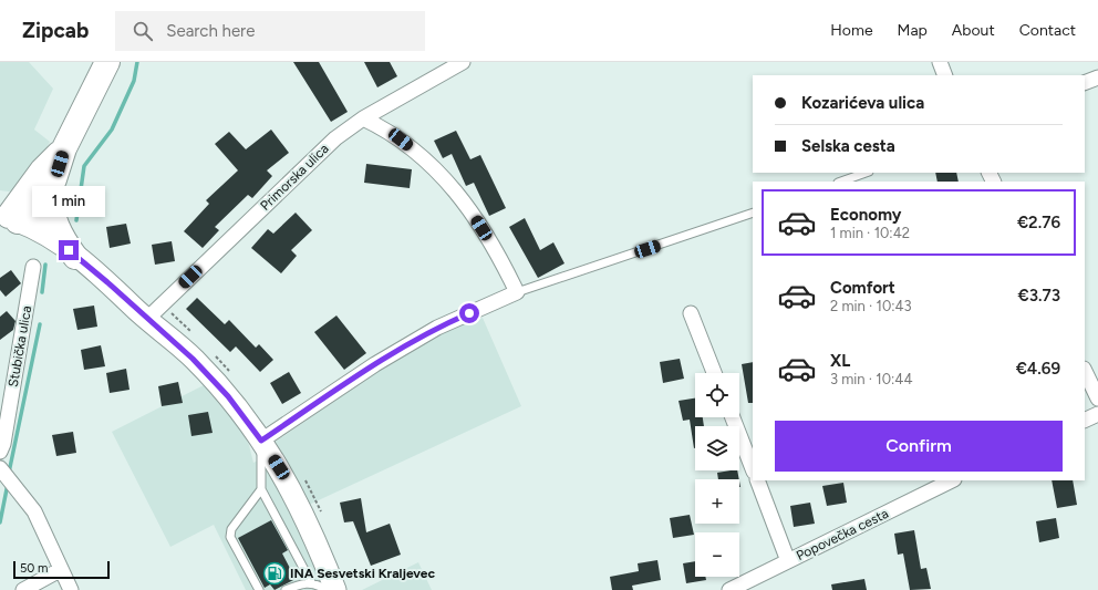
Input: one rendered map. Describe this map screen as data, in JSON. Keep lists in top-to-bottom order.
{
  "streets": {
    "street": ["Primorska ulica", "Stubička ulica", "Popovečka cesta"]
  },
  "places": {
    "fuel station": ["INA Sesvetski Kraljevec"]
  },
  "scale_bar": "50 m",
  "page": {
    "header": "Zipcab",
    "search": "Search here",
    "nav": [
      "Home",
      "Map",
      "About",
      "Contact"
    ],
    "banner": ["Kozarićeva ulica", "Selska cesta"],
    "bubble": "1 min",
    "list": [
      {
        "name": "Economy",
        "note": "1 min · 10:42",
        "value": "€2.76"
      },
      {
        "name": "Comfort",
        "note": "2 min · 10:43",
        "value": "€3.73"
      },
      {
        "name": "XL",
        "note": "3 min · 10:44",
        "value": "€4.69"
      }
    ],
    "map_buttons": ["+", "−"],
    "buttons": "Confirm",
    "scale": "50 m"
  }
}
